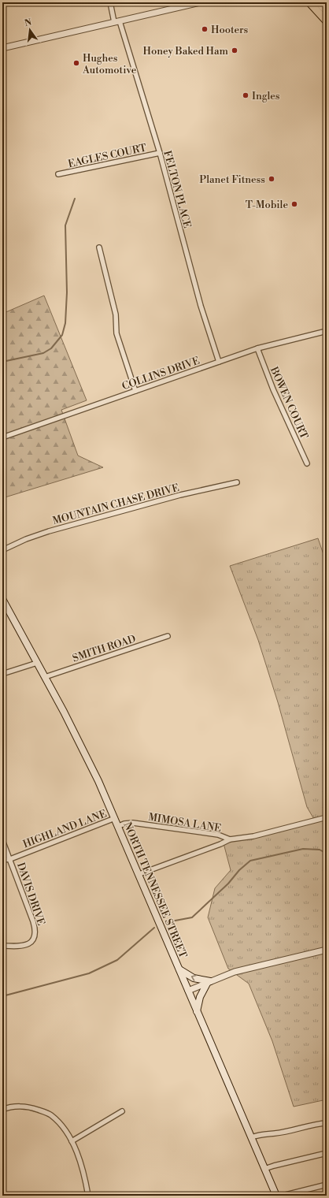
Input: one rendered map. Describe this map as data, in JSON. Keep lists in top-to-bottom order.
{
  "streets": {
    "main road": ["NORTH TENNESSEE STREET"],
    "street": [
      "EAGLES COURT",
      "FELTON PLACE",
      "COLLINS DRIVE",
      "BOWEN COURT",
      "MOUNTAIN CHASE DRIVE",
      "SMITH ROAD",
      "MIMOSA LANE",
      "HIGHLAND LANE",
      "DAVIS DRIVE"
    ]
  },
  "crossings": [
    ["EAGLES COURT", "FELTON PLACE"],
    ["FELTON PLACE", "COLLINS DRIVE"],
    ["COLLINS DRIVE", "BOWEN COURT"],
    ["SMITH ROAD", "NORTH TENNESSEE STREET"],
    ["MIMOSA LANE", "NORTH TENNESSEE STREET"],
    ["HIGHLAND LANE", "NORTH TENNESSEE STREET"],
    ["HIGHLAND LANE", "DAVIS DRIVE"]
  ],
  "places": [
    "Hooters",
    "Honey Baked Ham",
    "Hughes Automotive",
    "Ingles",
    "Planet Fitness",
    "T-Mobile"
  ],
  "north": "top"
}
